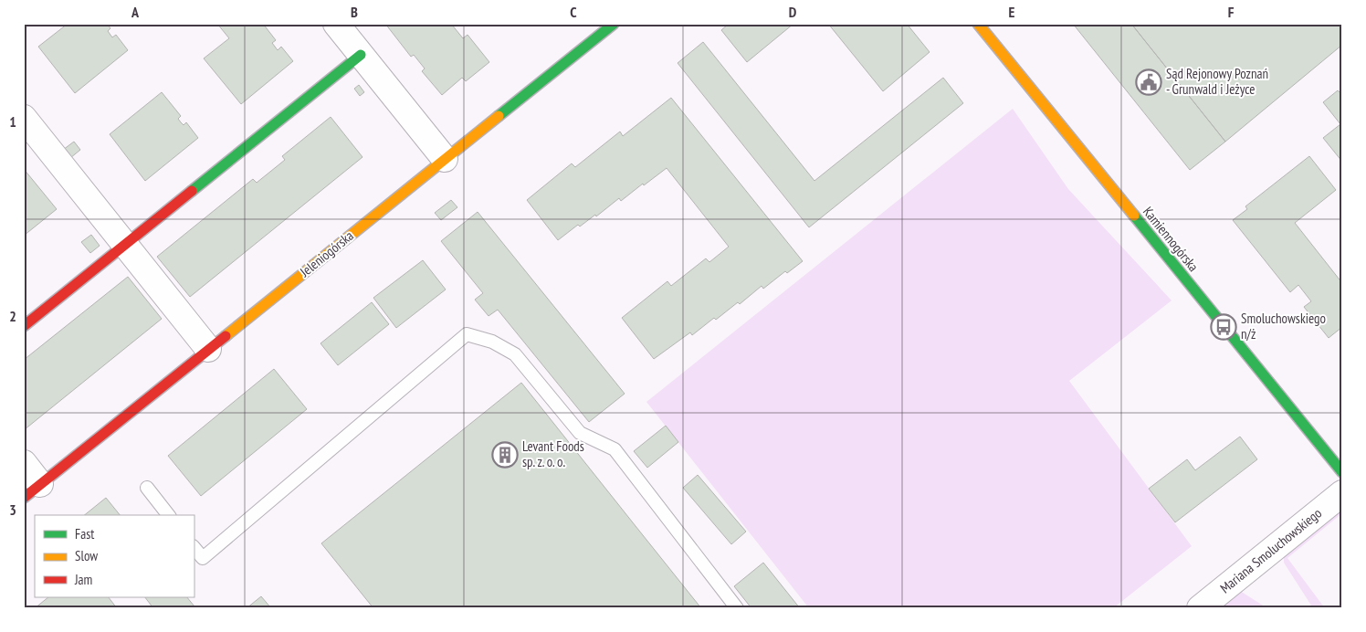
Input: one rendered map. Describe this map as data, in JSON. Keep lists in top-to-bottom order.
{
  "streets": {
    "street": ["Kamiennogórska", "Jeleniogórska", "Mariana Smoluchowskiego"]
  },
  "places": {
    "public building": ["Sąd Rejonowy Poznań - Grunwald i Jeżyce"],
    "bus stop": ["Smoluchowskiego n/ż"],
    "building": ["Levant Foods sp. z. o. o."]
  },
  "legend": ["Fast", "Slow", "Jam"],
  "grid": {
    "columns": [
      "A",
      "B",
      "C",
      "D",
      "E",
      "F"
    ],
    "rows": ["1", "2", "3"]
  }
}
